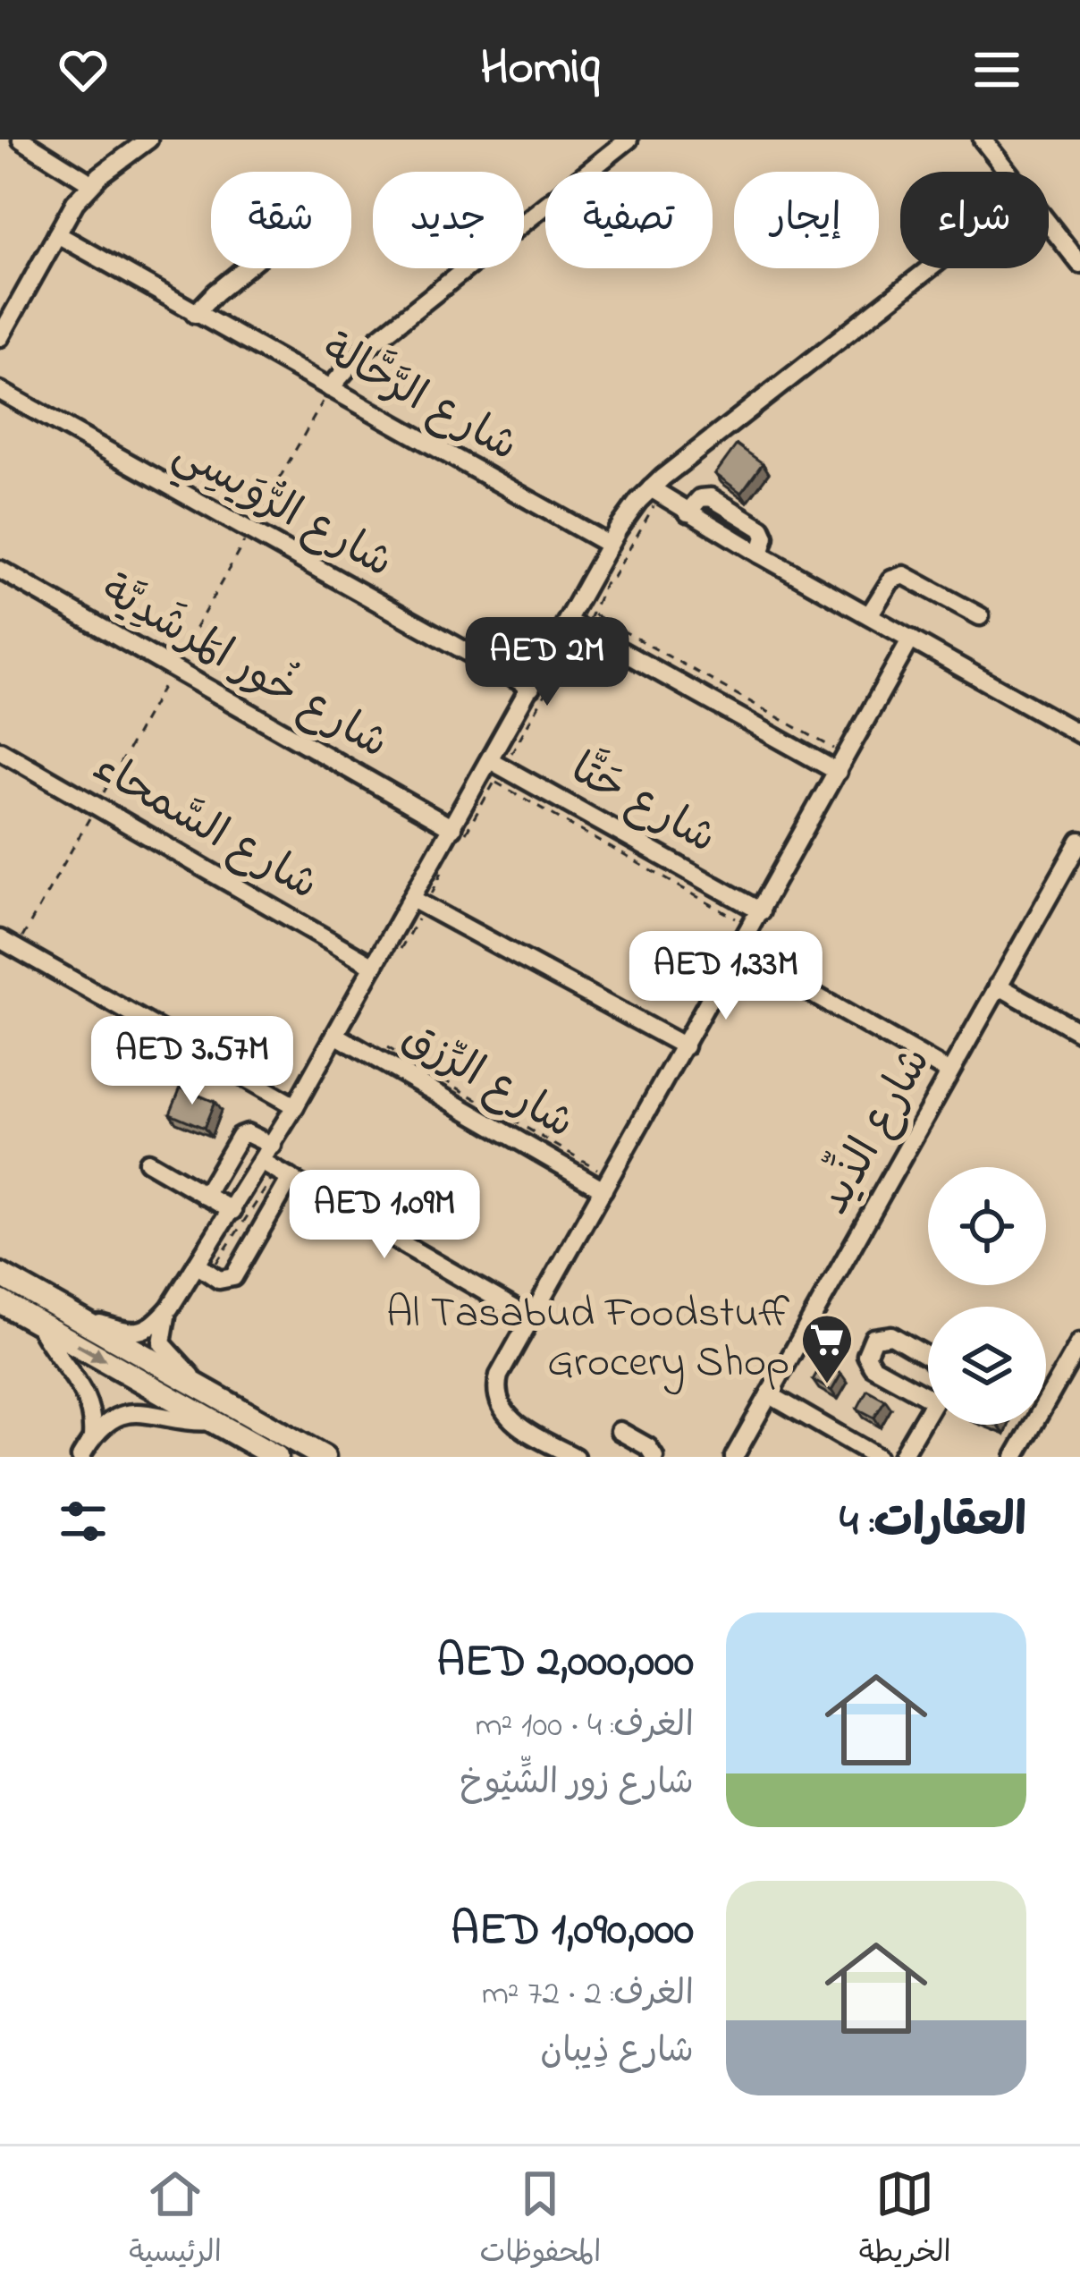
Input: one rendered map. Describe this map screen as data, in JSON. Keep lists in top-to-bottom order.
{
  "streets": {
    "street": [
      "شارع الرَّحَّالة",
      "شارع الرُّوَيسِي",
      "شارع خُور المَرشَدِيَّة",
      "شارع حَتَّا",
      "شارع السَّمحاء",
      "شارع الرِّزق",
      "شارع الذِّيد"
    ]
  },
  "places": {
    "supermarket": ["Al Tasabud Foodstuff Grocery Shop"]
  },
  "page": {
    "header": "Homiq",
    "chip": [
      "شراء",
      "إيجار",
      "تصفية",
      "جديد",
      "شقة"
    ],
    "price": [
      "AED 2M",
      "AED 1.33M",
      "AED 3.57M",
      "AED 1.09M"
    ],
    "heading": "العقارات: 4",
    "list": [
      {
        "name": "AED 2,000,000",
        "note": "الغرف: 4 · 100 m² · شارع زور الشِّيُوخ"
      },
      {
        "name": "AED 1,090,000",
        "note": "الغرف: 2 · 72 m² · شارع ذِيبان"
      }
    ],
    "tabs": ["الخريطة", "المحفوظات", "الرئيسية"]
  }
}
